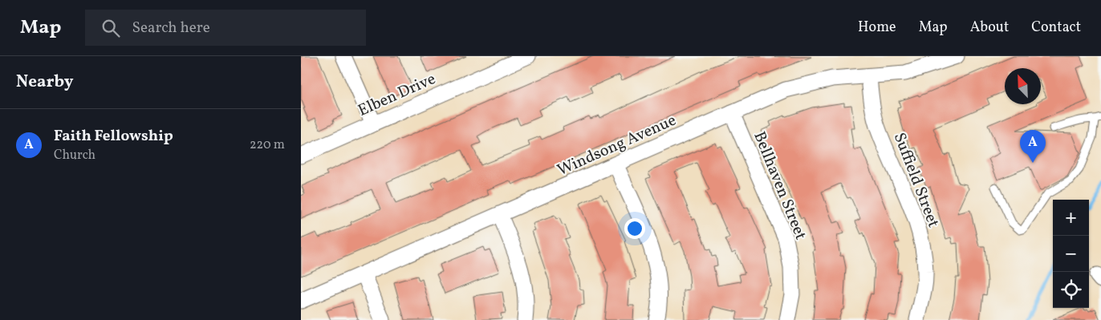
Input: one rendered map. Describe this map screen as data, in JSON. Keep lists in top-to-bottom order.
{
  "streets": {
    "street": [
      "Elben Drive",
      "Windsong Avenue",
      "Suffield Street",
      "Bellhaven Street"
    ]
  },
  "crossings": [
    ["Windsong Avenue", "Suffield Street"],
    ["Windsong Avenue", "Bellhaven Street"]
  ],
  "north": "top left",
  "page": {
    "header": "Map",
    "search": "Search here",
    "nav": [
      "Home",
      "Map",
      "About",
      "Contact"
    ],
    "heading": "Nearby",
    "list": [
      {
        "mark": "A",
        "name": "Faith Fellowship",
        "note": "Church",
        "value": "220 m"
      }
    ],
    "pins": "A",
    "map_buttons": ["+", "−"]
  }
}
